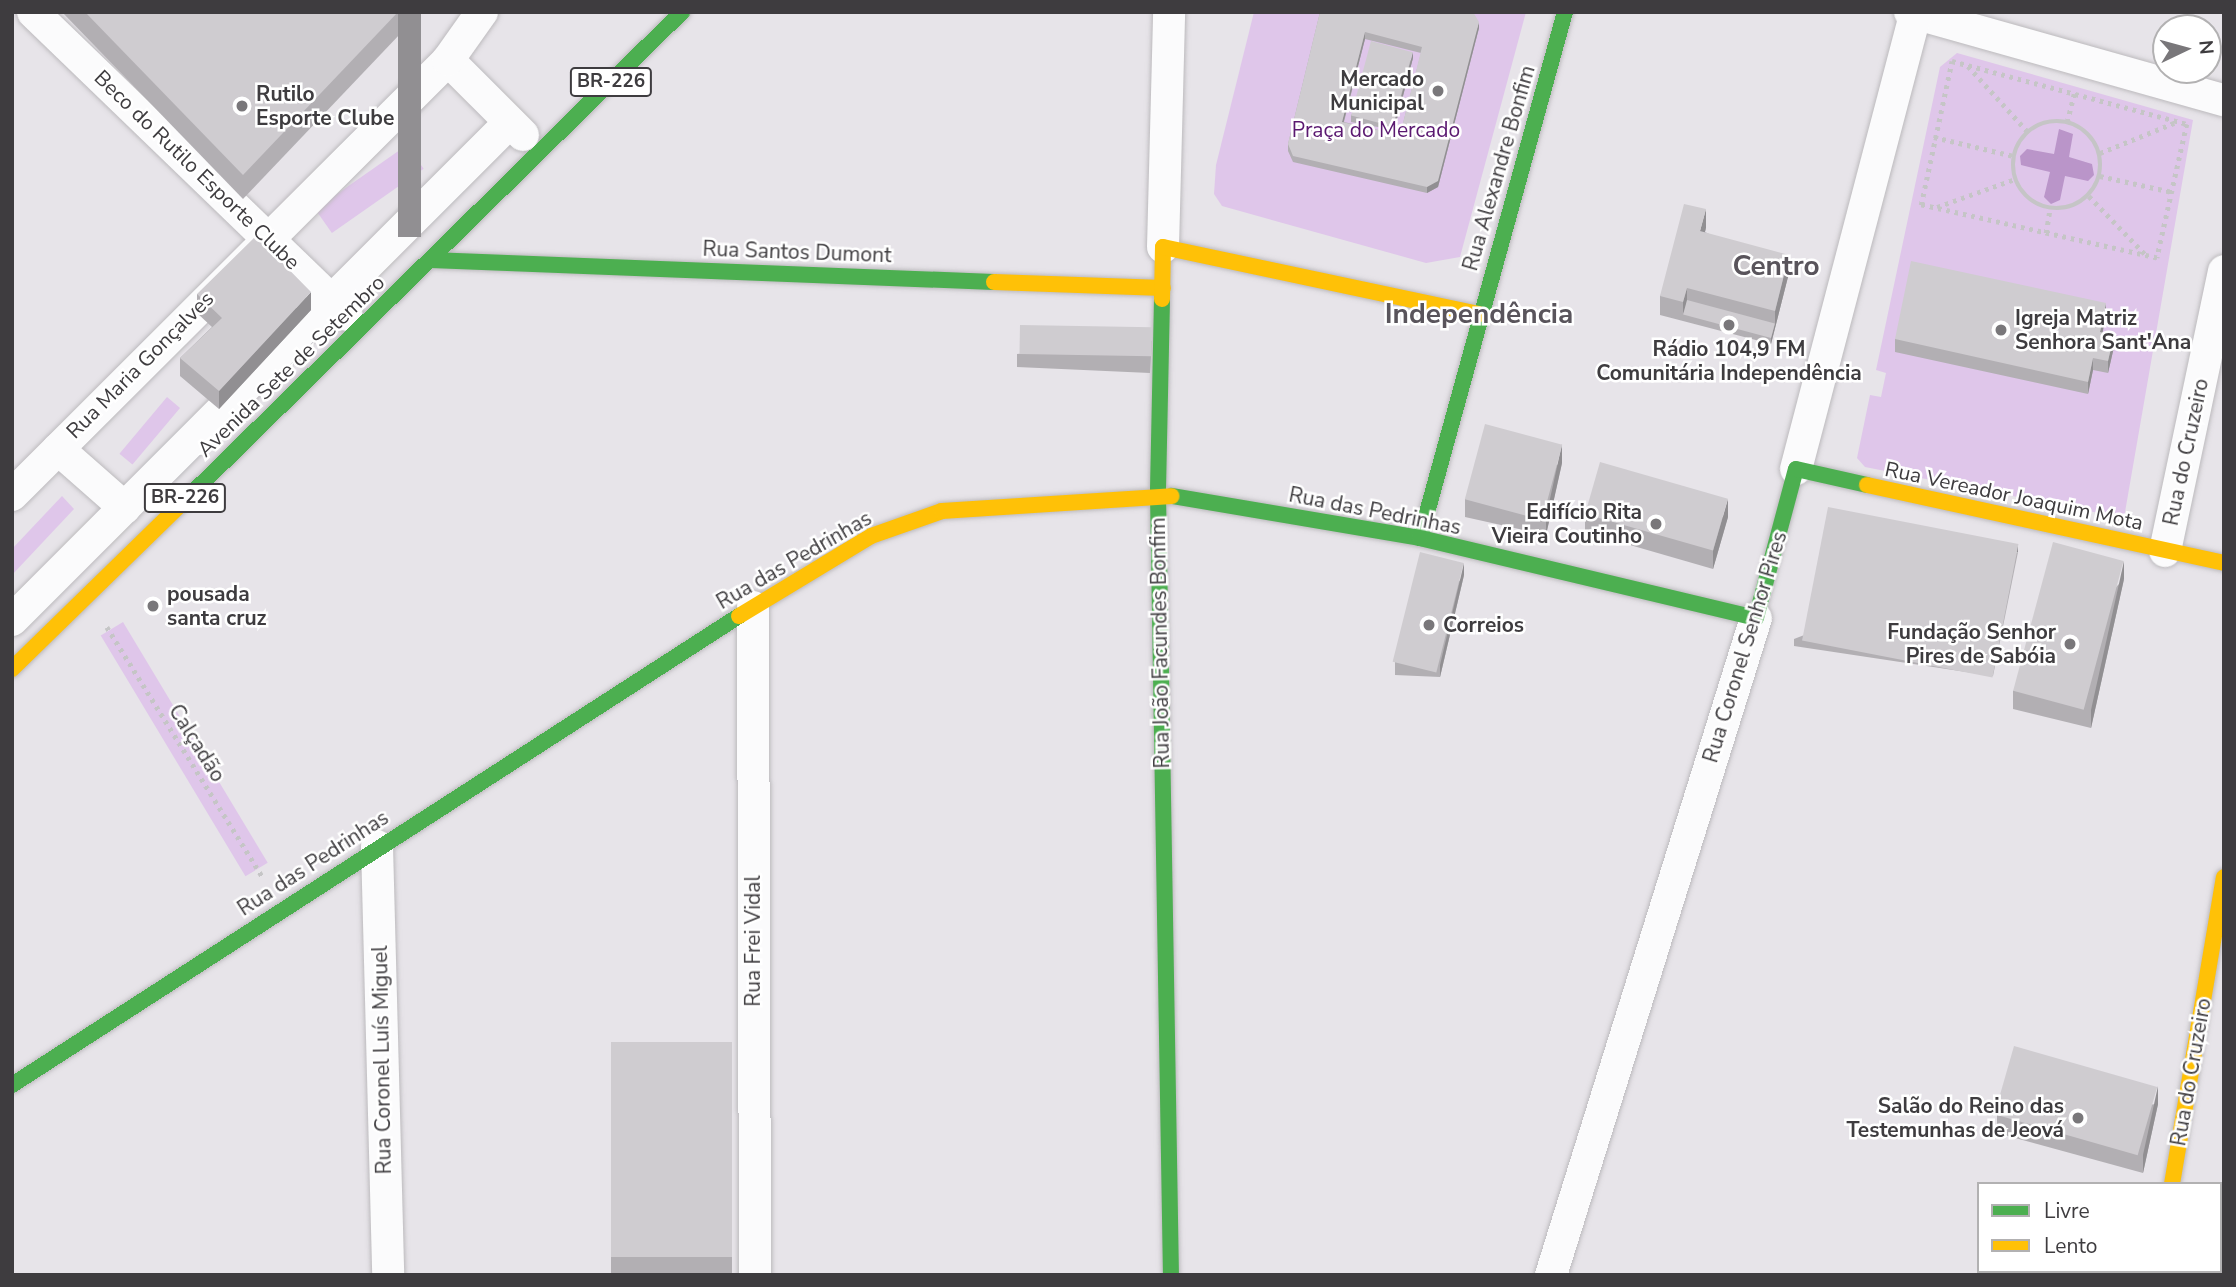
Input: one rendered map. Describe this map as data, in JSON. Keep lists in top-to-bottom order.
{
  "streets": {
    "main road": [
      "BR-226",
      "Rua Alexandre Bonfim",
      "Rua Santos Dumont",
      "Avenida Sete de Setembro",
      "Rua do Cruzeiro",
      "Rua Vereador Joaquim Mota",
      "Rua das Pedrinhas",
      "Rua João Facundes Bonfim",
      "Rua Coronel Senhor Pires"
    ],
    "street": [
      "Beco do Rutilo Esporte Clube",
      "Rua Maria Gonçalves",
      "Rua Frei Vidal",
      "Rua Coronel Luís Miguel"
    ],
    "path": ["Calçadão"]
  },
  "crossings": [
    ["BR-226", "Avenida Sete de Setembro"],
    ["Rua Alexandre Bonfim", "Rua das Pedrinhas"],
    ["Beco do Rutilo Esporte Clube", "Rua Maria Gonçalves"],
    ["Beco do Rutilo Esporte Clube", "Avenida Sete de Setembro"],
    ["Rua Santos Dumont", "Avenida Sete de Setembro"],
    ["Rua Santos Dumont", "Rua João Facundes Bonfim"],
    ["Avenida Sete de Setembro", "Calçadão"],
    ["Rua do Cruzeiro", "Rua Vereador Joaquim Mota"],
    ["Rua Vereador Joaquim Mota", "Rua Coronel Senhor Pires"],
    ["Rua das Pedrinhas", "Rua João Facundes Bonfim"],
    ["Rua das Pedrinhas", "Rua Coronel Senhor Pires"],
    ["Rua das Pedrinhas", "Calçadão"],
    ["Rua das Pedrinhas", "Rua Frei Vidal"],
    ["Rua das Pedrinhas", "Rua Coronel Luís Miguel"]
  ],
  "districts": ["Centro", "Independência"],
  "parks": ["Praça do Mercado"],
  "places": [
    "Mercado Municipal",
    "Rutilo Esporte Clube",
    "Rádio 104,9 FM Comunitária Independência",
    "Igreja Matriz Senhora Sant'Ana",
    "Edifício Rita Vieira Coutinho",
    "pousada santa cruz",
    "Correios",
    "Fundação Senhor Pires de Sabóia",
    "Salão do Reino das Testemunhas de Jeová"
  ],
  "legend": ["Livre", "Lento"],
  "north": "right"
}
